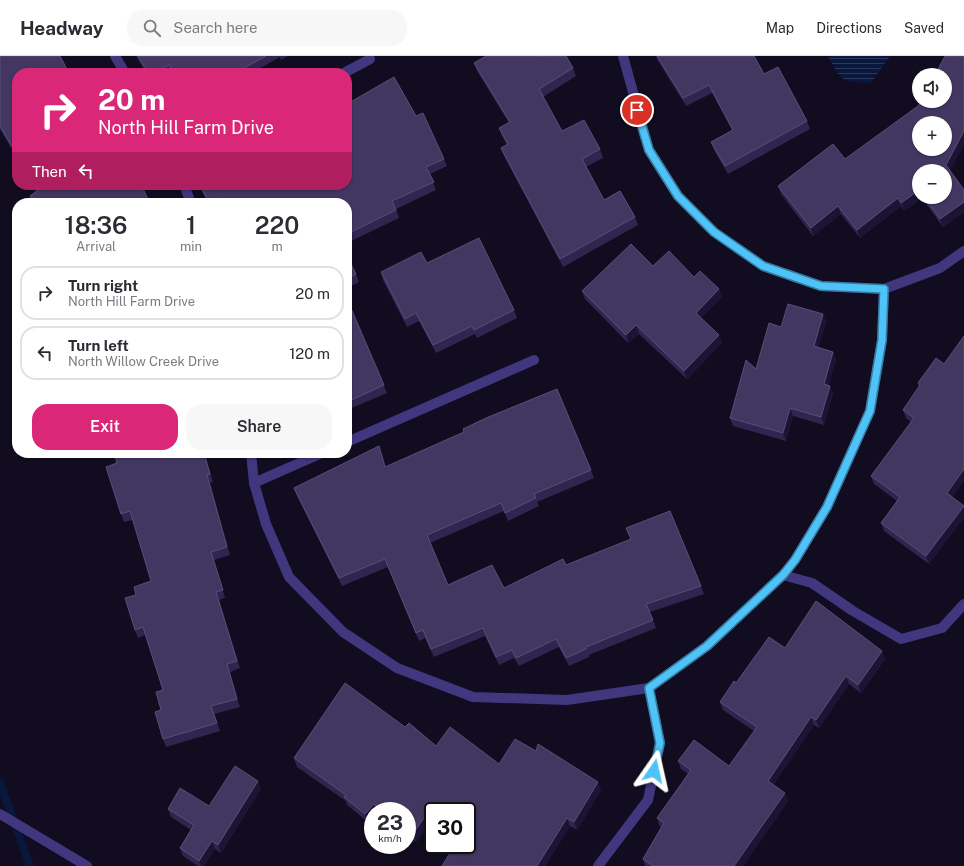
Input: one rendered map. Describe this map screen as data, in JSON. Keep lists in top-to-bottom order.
{
  "page": {
    "header": "Headway",
    "search": "Search here",
    "nav": ["Map", "Directions", "Saved"],
    "map_buttons": ["+", "−"],
    "turn": ["20 m", "North Hill Farm Drive"],
    "then": "Then",
    "eta": [
      "18:36",
      "Arrival",
      "1",
      "min",
      "220",
      "m"
    ],
    "list": [
      {
        "name": "Turn right",
        "note": "North Hill Farm Drive",
        "value": "20 m"
      },
      {
        "name": "Turn left",
        "note": "North Willow Creek Drive",
        "value": "120 m"
      }
    ],
    "buttons": ["Exit", "Share"],
    "speed": "23 km/h",
    "limit": "30"
  }
}
